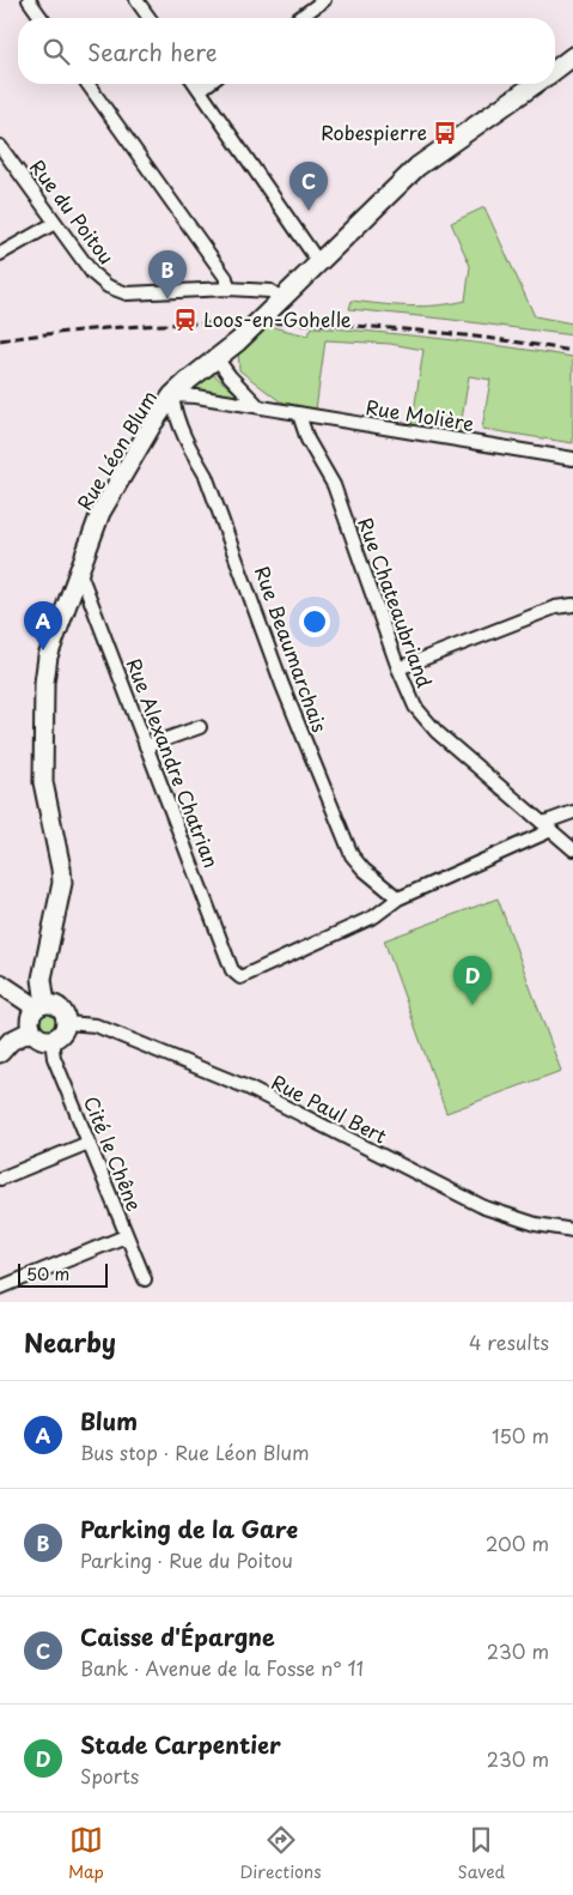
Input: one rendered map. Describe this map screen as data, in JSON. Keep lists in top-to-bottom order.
{
  "streets": {
    "street": [
      "Rue du Poitou",
      "Rue Molière",
      "Rue Léon Blum",
      "Rue Chateaubriand",
      "Rue Beaumarchais",
      "Rue Alexandre Chatrian",
      "Rue Paul Bert",
      "Cité le Chêne"
    ]
  },
  "crossings": [
    ["Rue du Poitou", "Rue Léon Blum"],
    ["Rue Molière", "Rue Léon Blum"],
    ["Rue Molière", "Rue Chateaubriand"],
    ["Rue Molière", "Rue Beaumarchais"],
    ["Rue Léon Blum", "Rue Beaumarchais"],
    ["Rue Léon Blum", "Rue Alexandre Chatrian"],
    ["Rue Beaumarchais", "Rue Alexandre Chatrian"],
    ["Rue Paul Bert", "Cité le Chêne"]
  ],
  "places": {
    "bus stop": ["Robespierre"],
    "station": ["Loos-en-Gohelle"]
  },
  "scale_bar": "50 m",
  "page": {
    "search": "Search here",
    "pins": [
      "C",
      "B",
      "A",
      "D"
    ],
    "scale": "50 m",
    "heading": ["Nearby", "4 results"],
    "list": [
      {
        "mark": "A",
        "name": "Blum",
        "note": "Bus stop · Rue Léon Blum",
        "value": "150 m"
      },
      {
        "mark": "B",
        "name": "Parking de la Gare",
        "note": "Parking · Rue du Poitou",
        "value": "200 m"
      },
      {
        "mark": "C",
        "name": "Caisse d'Épargne",
        "note": "Bank · Avenue de la Fosse n° 11",
        "value": "230 m"
      },
      {
        "mark": "D",
        "name": "Stade Carpentier",
        "note": "Sports",
        "value": "230 m"
      }
    ],
    "nav": ["Map", "Directions", "Saved"]
  }
}
